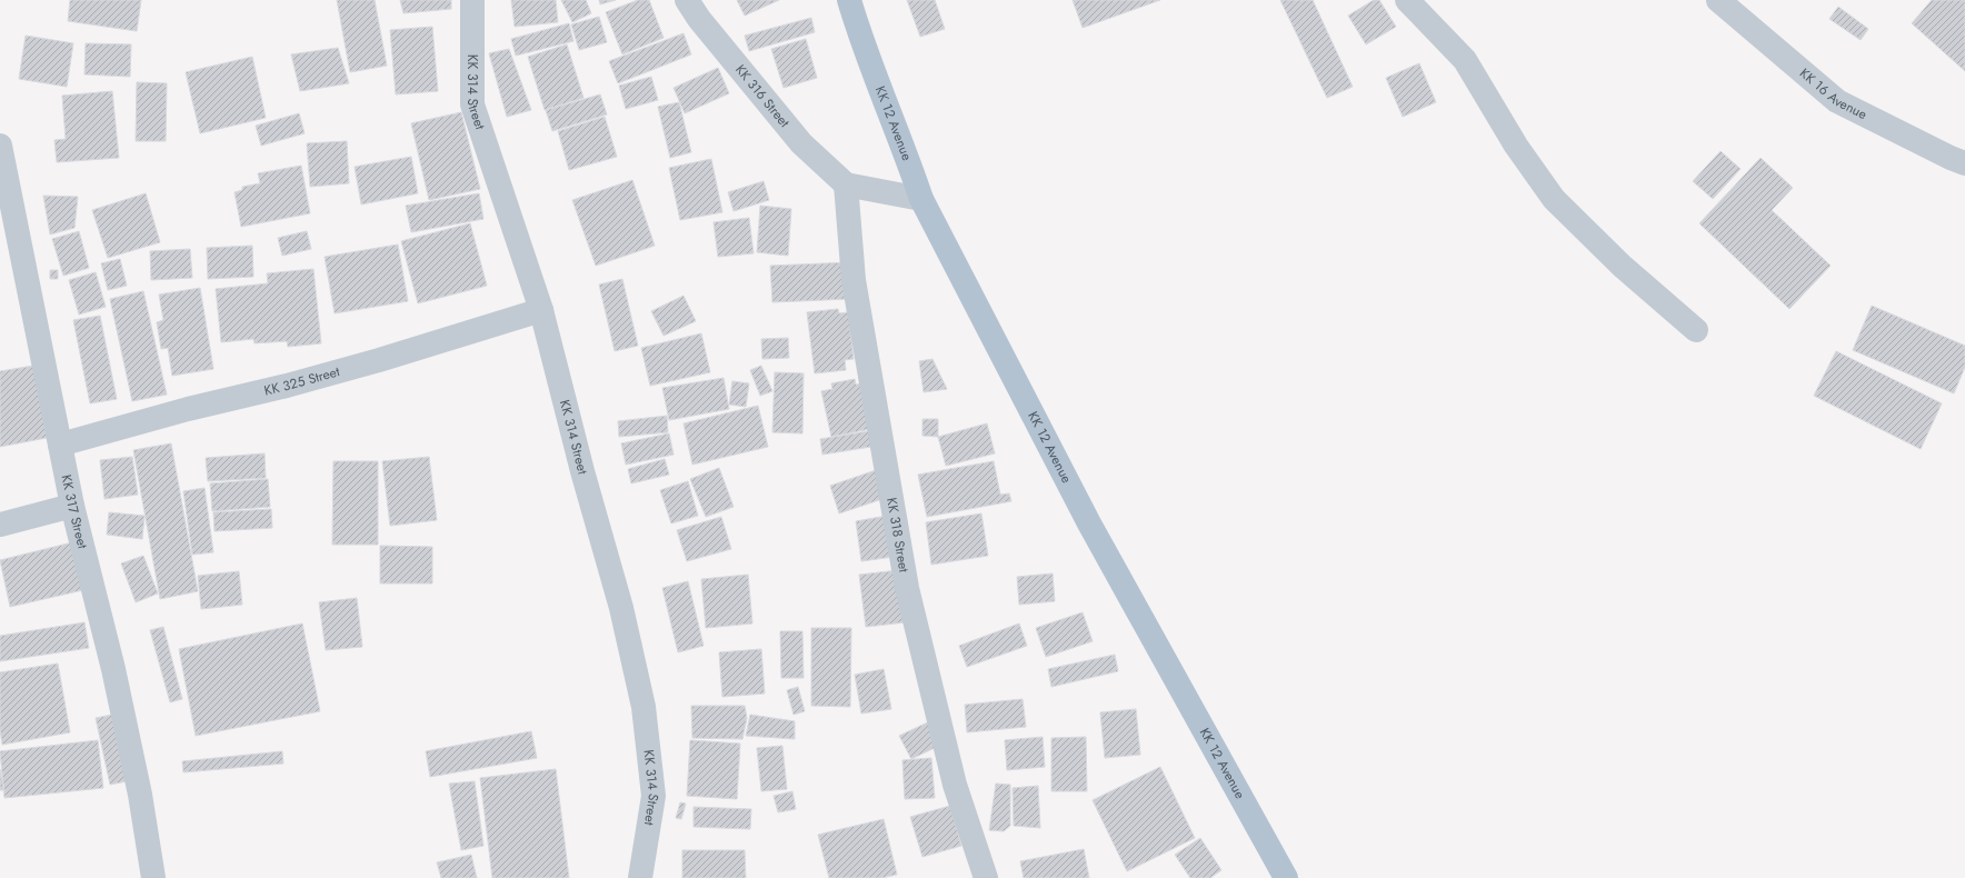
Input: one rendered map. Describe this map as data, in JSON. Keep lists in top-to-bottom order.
{
  "streets": {
    "main road": ["KK 12 Avenue"],
    "street": [
      "KK 314 Street",
      "KK 16 Avenue",
      "KK 316 Street",
      "KK 325 Street",
      "KK 317 Street",
      "KK 318 Street"
    ]
  },
  "crossings": [
    ["KK 314 Street", "KK 325 Street"],
    ["KK 316 Street", "KK 318 Street"],
    ["KK 325 Street", "KK 317 Street"]
  ]
}
